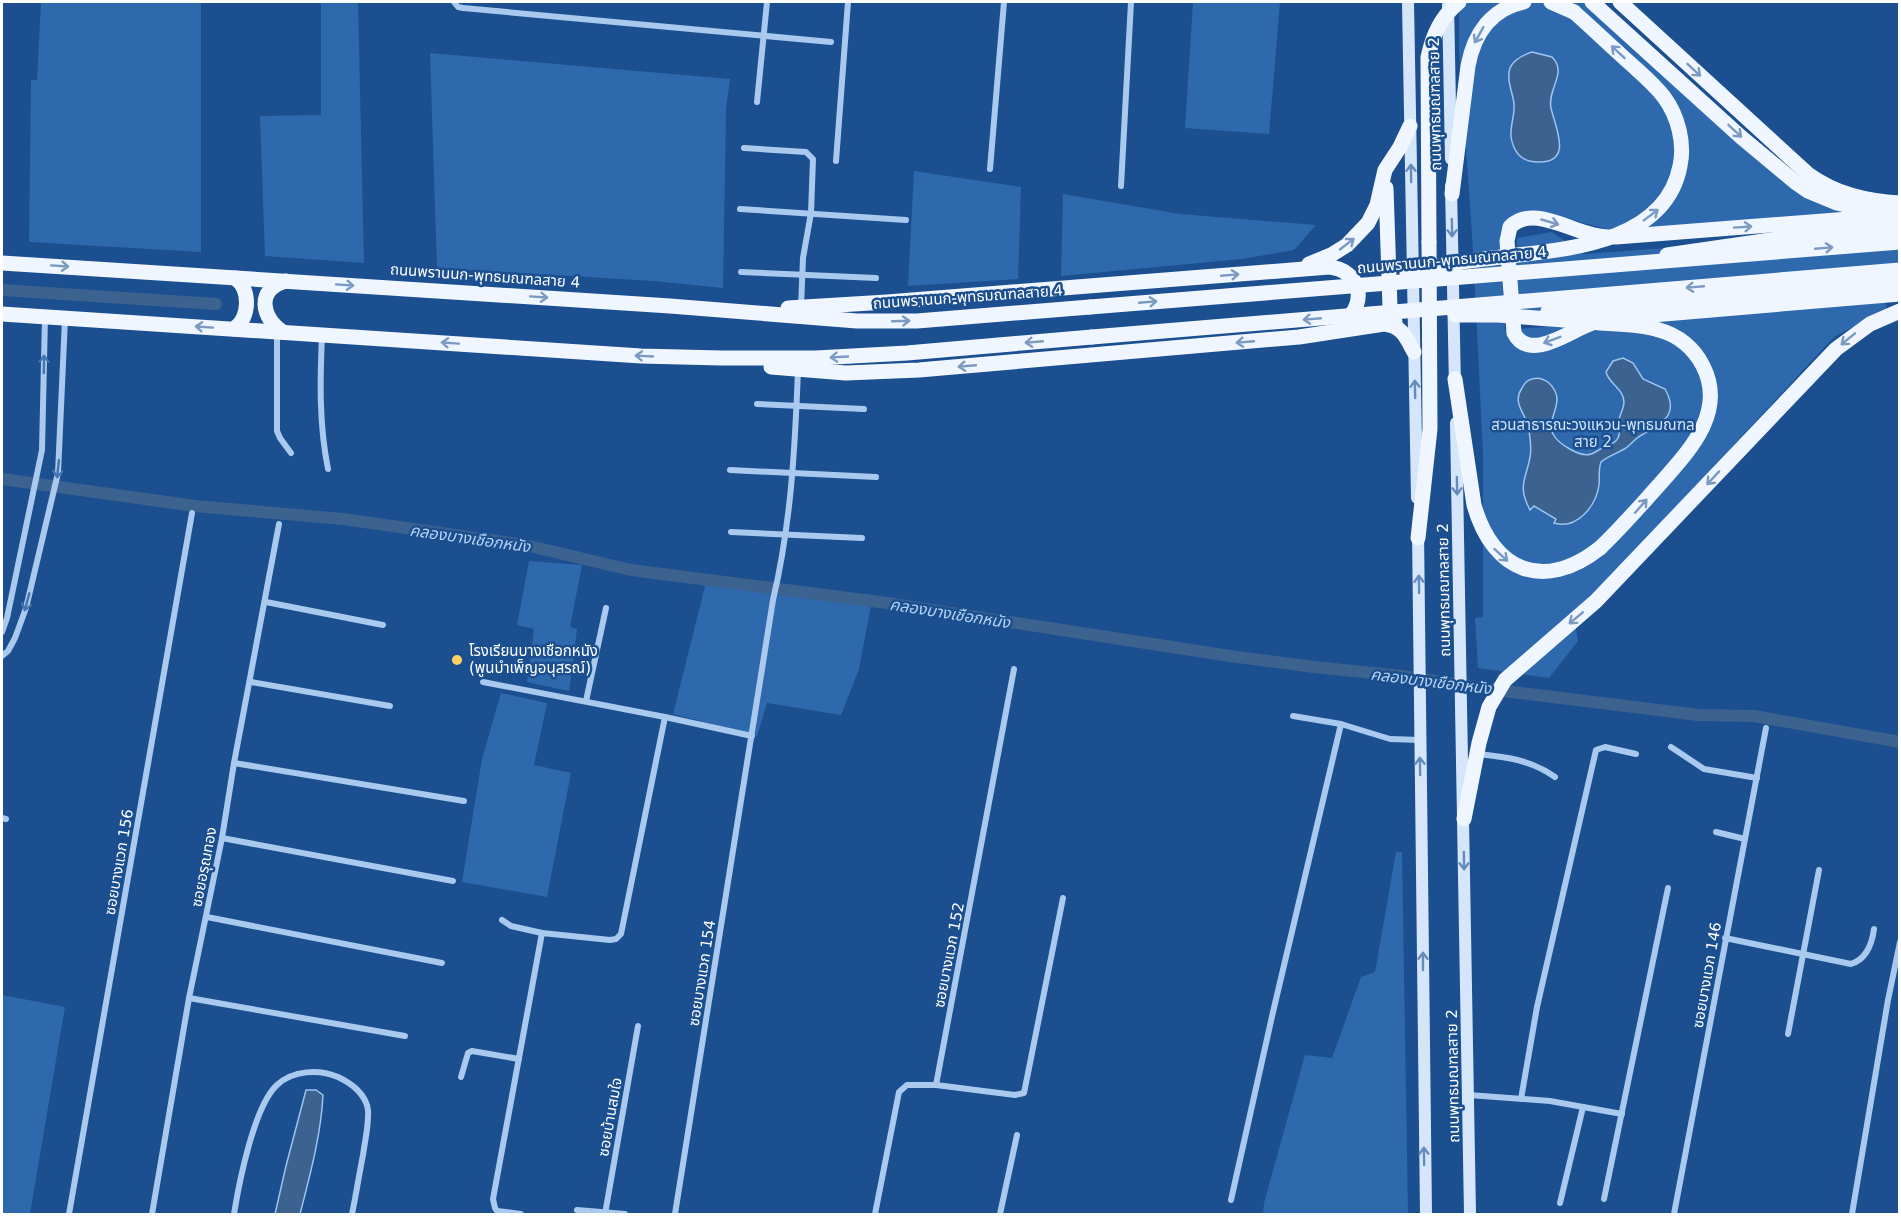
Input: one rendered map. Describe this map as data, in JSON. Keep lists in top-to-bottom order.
{
  "streets": {
    "main road": ["ถนนพุทธมณฑลสาย 2", "ถนนพรานนก-พุทธมณฑลสาย 4"],
    "street": [
      "ซอยบางแวก 156",
      "ซอยอรุณทอง",
      "ซอยบางแวก 152",
      "ซอยบางแวก 154",
      "ซอยบางแวก 146",
      "ซอยบ้านสมใจ"
    ]
  },
  "water": ["คลองบางเชือกหนัง"],
  "parks": ["สวนสาธารณะวงแหวน-พุทธมณฑล สาย 2"],
  "places": ["โรงเรียนบางเชือกหนัง (พูนบำเพ็ญอนุสรณ์)"]
}
